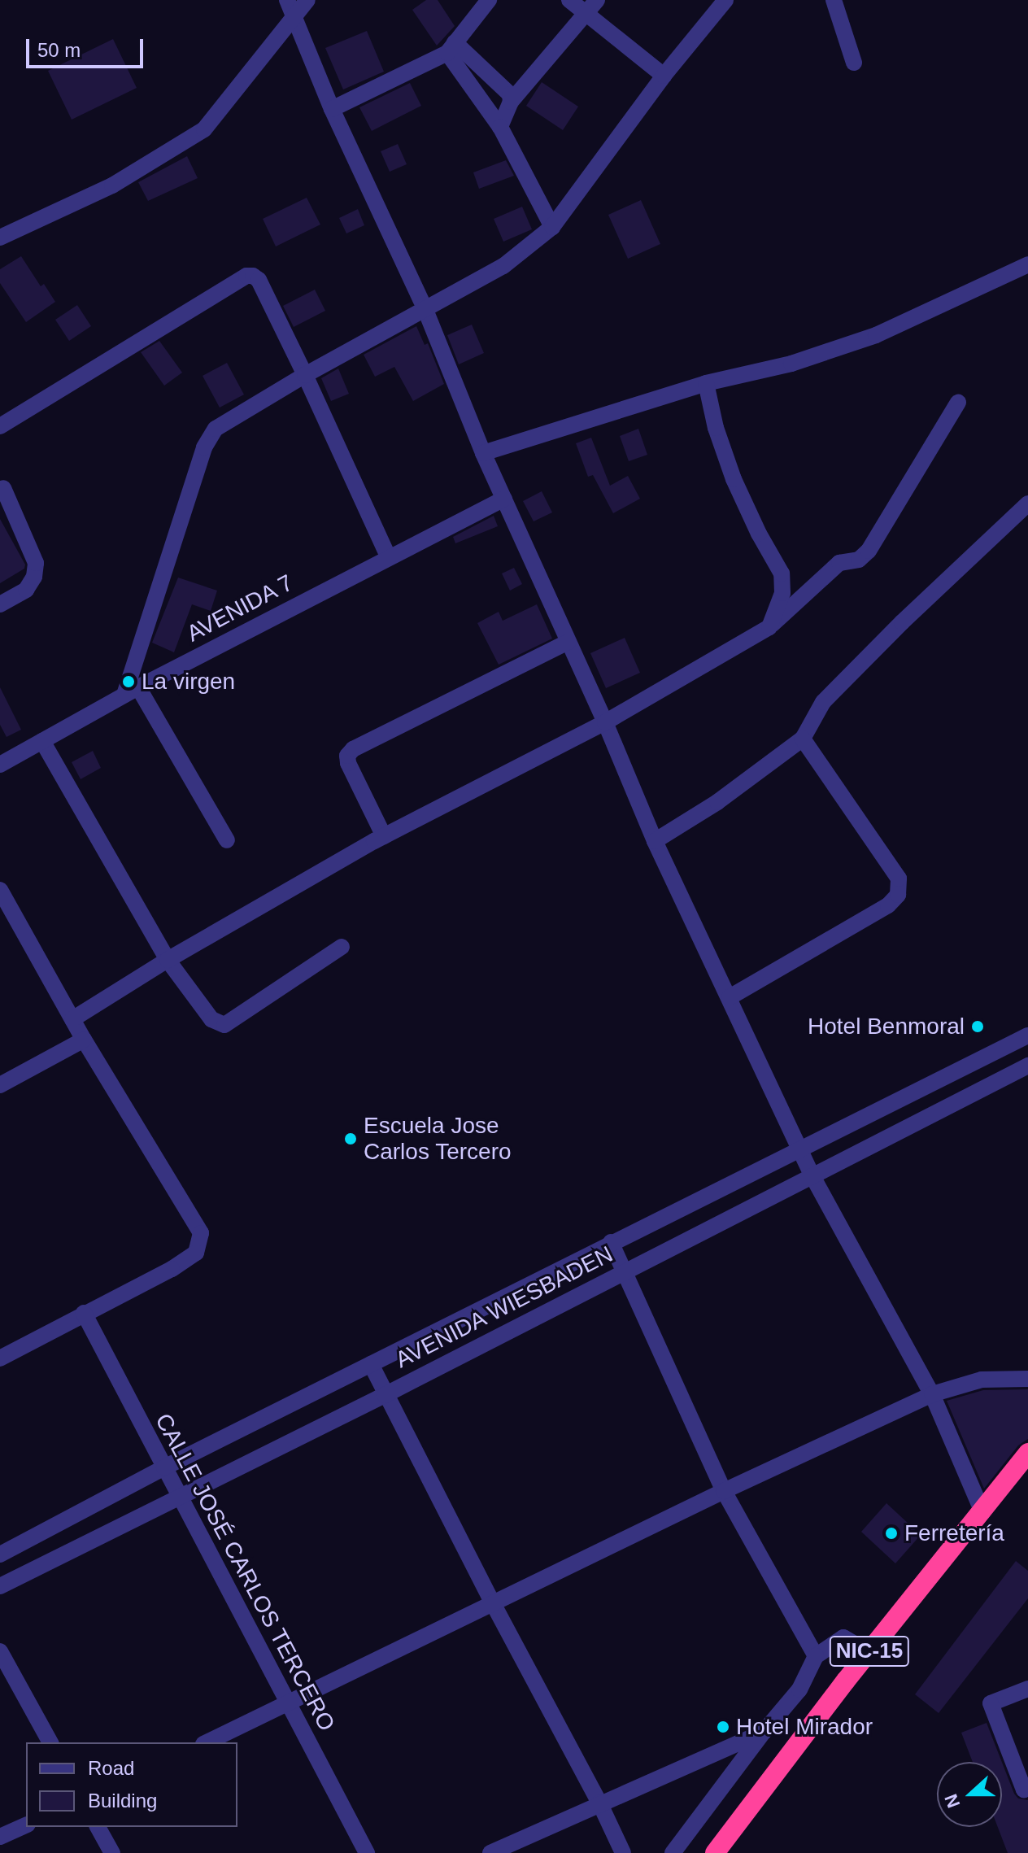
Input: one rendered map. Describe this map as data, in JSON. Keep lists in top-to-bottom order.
{
  "streets": {
    "highway": ["NIC-15"],
    "street": ["AVENIDA 7", "AVENIDA WIESBADEN", "CALLE JOSÉ CARLOS TERCERO"]
  },
  "crossings": [
    ["AVENIDA WIESBADEN", "CALLE JOSÉ CARLOS TERCERO"]
  ],
  "places": [
    "La virgen",
    "Hotel Benmoral",
    "Escuela Jose Carlos Tercero",
    "Ferretería",
    "Hotel Mirador"
  ],
  "legend": ["Road", "Building"],
  "scale_bar": "50 m",
  "north": "left"
}
